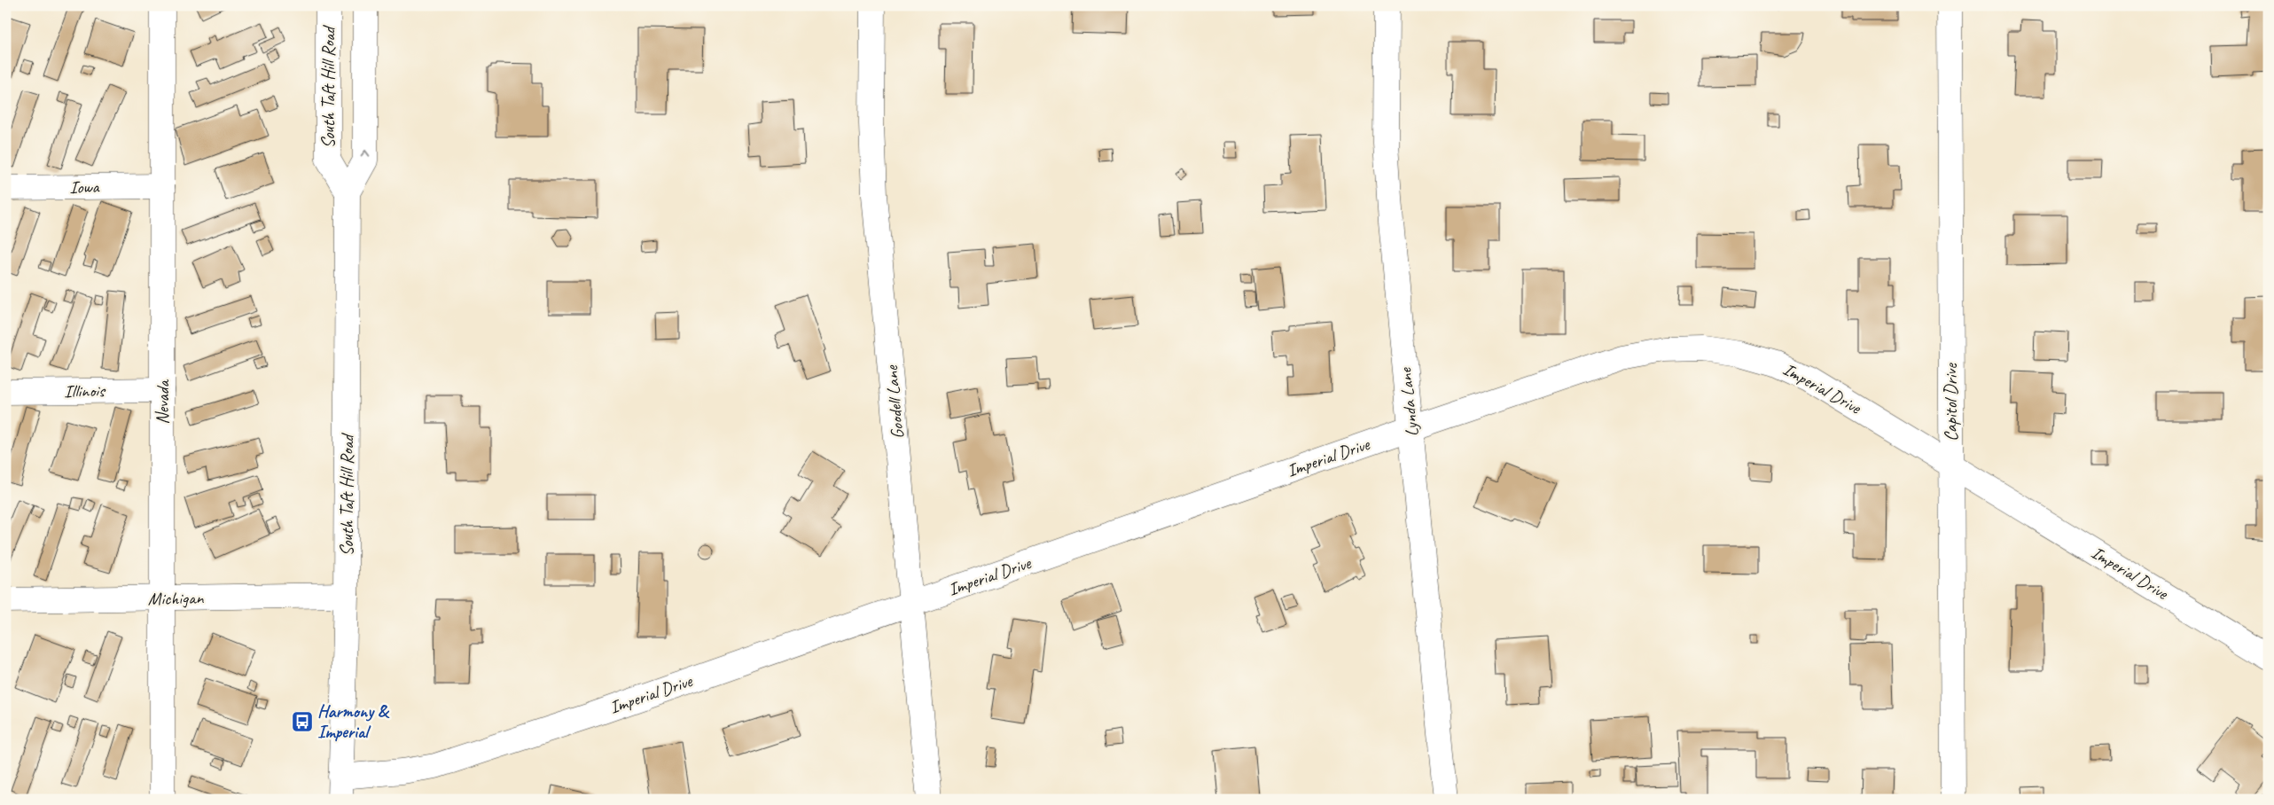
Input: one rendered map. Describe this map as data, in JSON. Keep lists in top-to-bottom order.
{
  "streets": {
    "street": [
      "South Taft Hill Road",
      "Iowa",
      "Imperial Drive",
      "Illinois",
      "Nevada",
      "Goodell Lane",
      "Lynda Lane",
      "Capitol Drive",
      "Michigan"
    ]
  },
  "crossings": [
    ["South Taft Hill Road", "Imperial Drive"],
    ["South Taft Hill Road", "Michigan"],
    ["Iowa", "Nevada"],
    ["Imperial Drive", "Goodell Lane"],
    ["Imperial Drive", "Lynda Lane"],
    ["Imperial Drive", "Capitol Drive"],
    ["Illinois", "Nevada"],
    ["Nevada", "Michigan"]
  ],
  "places": {
    "bus stop": ["Harmony & Imperial"]
  }
}
